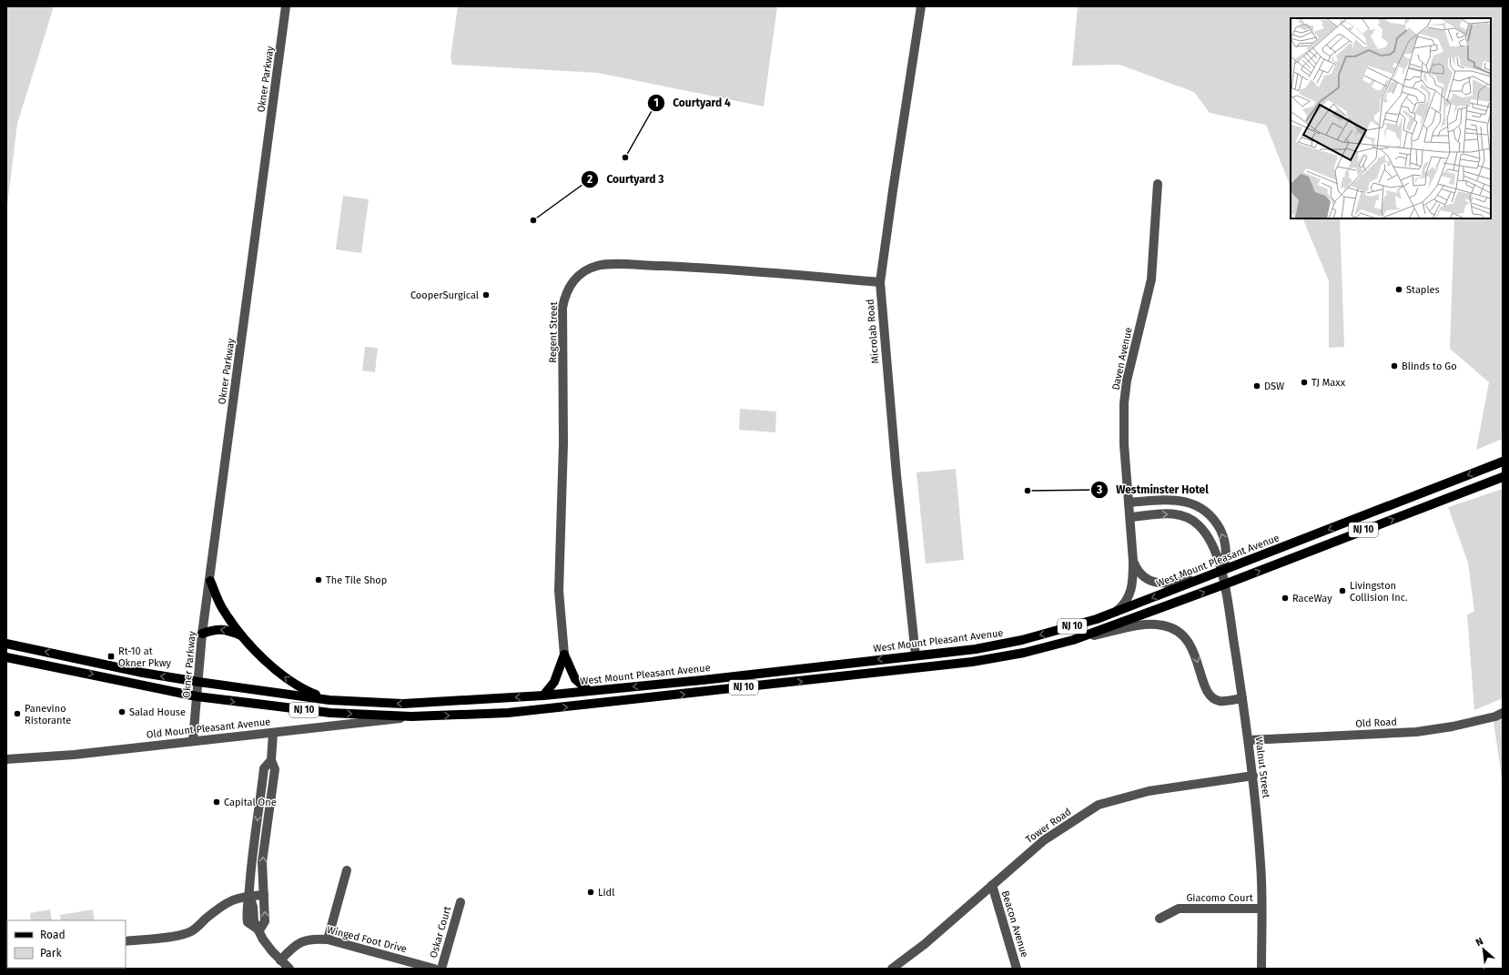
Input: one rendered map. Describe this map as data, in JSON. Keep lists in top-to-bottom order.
{
  "streets": {
    "main road": ["NJ 10", "West Mount Pleasant Avenue"],
    "street": [
      "Okner Parkway",
      "Microlab Road",
      "Regent Street",
      "Daven Avenue",
      "Old Road",
      "Old Mount Pleasant Avenue",
      "Walnut Street",
      "Tower Road",
      "Giacomo Court",
      "Beacon Avenue",
      "Oskar Court",
      "Winged Foot Drive"
    ]
  },
  "crossings": [
    ["Okner Parkway", "NJ 10"],
    ["Okner Parkway", "Old Mount Pleasant Avenue"],
    ["Microlab Road", "Regent Street"],
    ["Microlab Road", "West Mount Pleasant Avenue"],
    ["Daven Avenue", "West Mount Pleasant Avenue"],
    ["Daven Avenue", "Walnut Street"],
    ["NJ 10", "West Mount Pleasant Avenue"],
    ["NJ 10", "Old Mount Pleasant Avenue"],
    ["NJ 10", "Walnut Street"],
    ["West Mount Pleasant Avenue", "Walnut Street"],
    ["Old Road", "Walnut Street"],
    ["Walnut Street", "Tower Road"],
    ["Walnut Street", "Giacomo Court"],
    ["Tower Road", "Beacon Avenue"]
  ],
  "places": {
    "other": [
      "Courtyard 4",
      "Courtyard 3",
      "Staples",
      "CooperSurgical",
      "Blinds to Go",
      "TJ Maxx",
      "DSW",
      "Westminster Hotel",
      "The Tile Shop",
      "Livingston Collision Inc.",
      "RaceWay",
      "Salad House",
      "Panevino Ristorante",
      "Capital One",
      "Lidl"
    ],
    "transit": ["Rt-10 at Okner Pkwy"]
  },
  "legend": ["Road", "Park"],
  "north": "top left"
}
